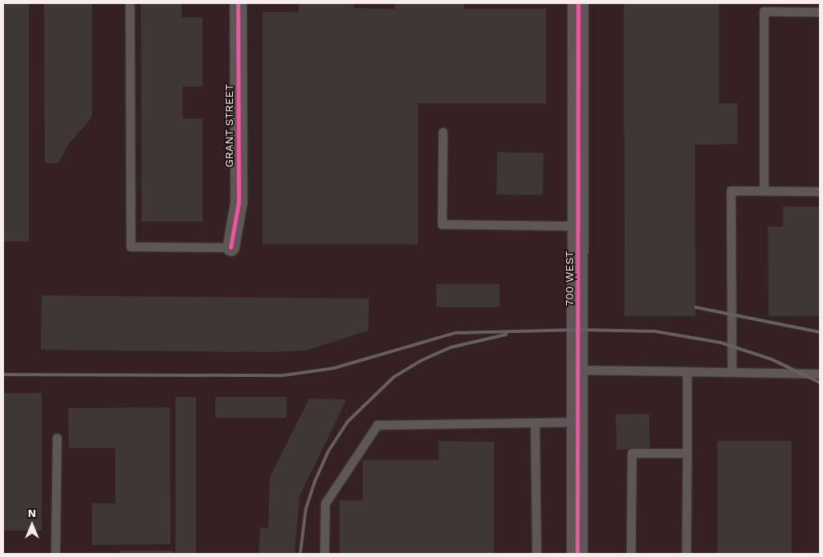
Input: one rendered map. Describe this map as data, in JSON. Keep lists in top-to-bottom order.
{
  "streets": {
    "street": ["GRANT STREET", "700 WEST"]
  },
  "north": "top"
}
